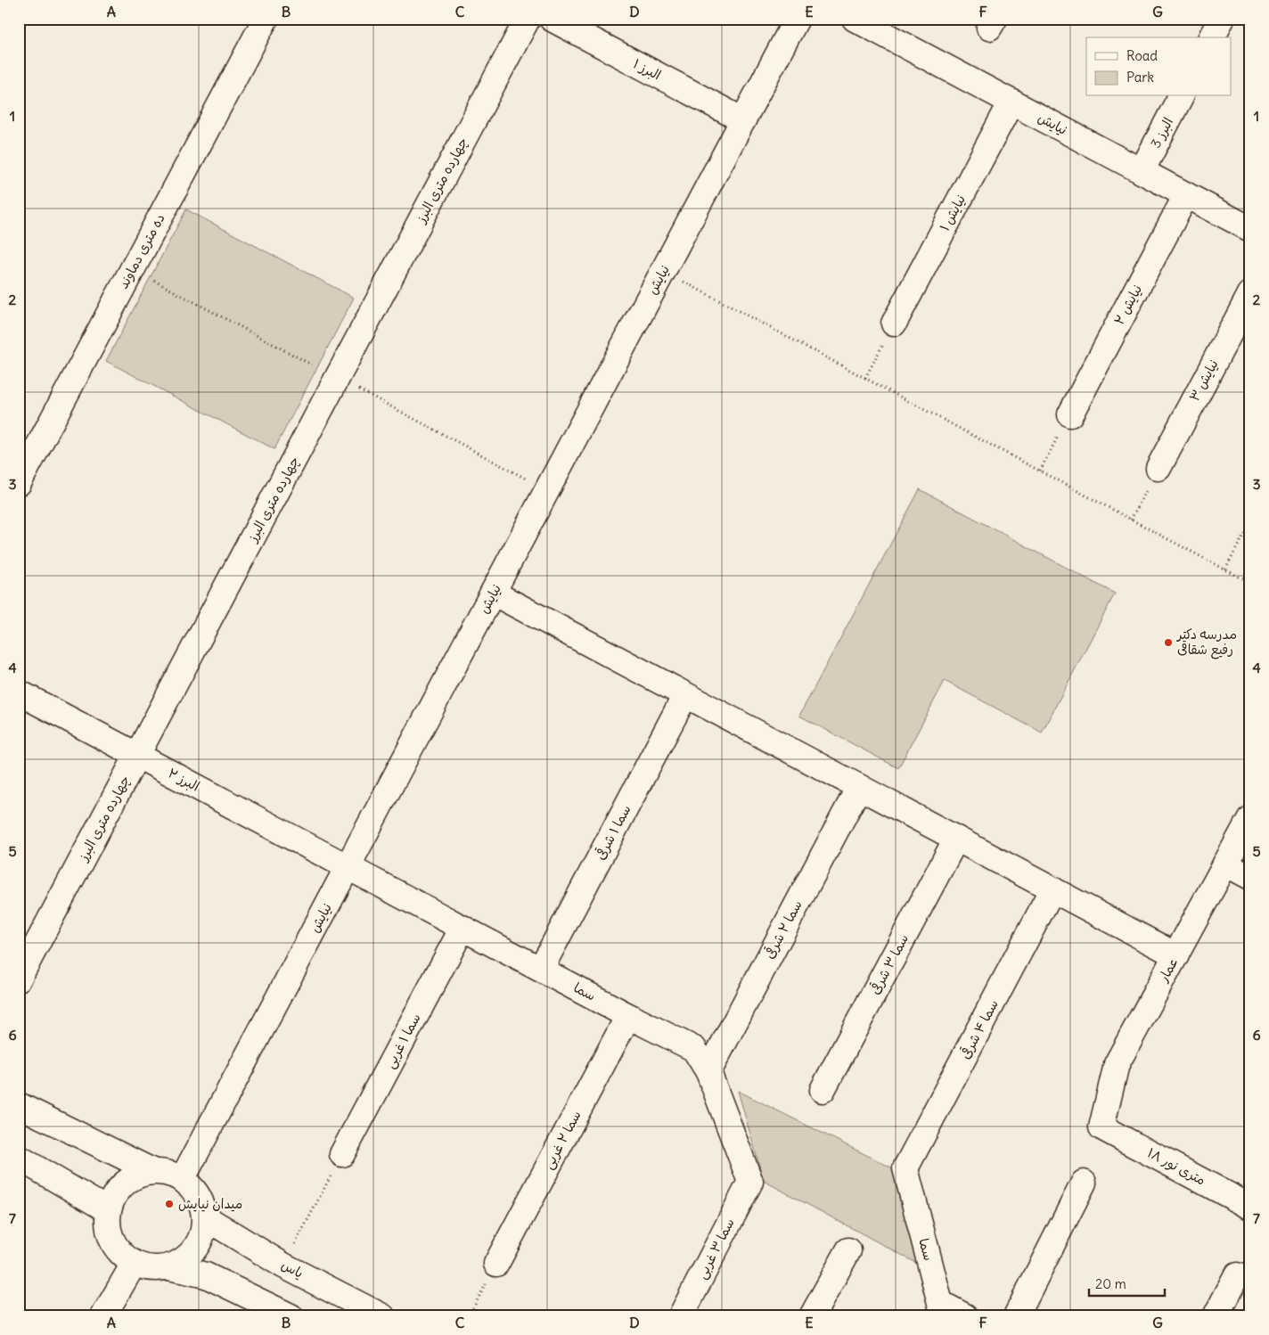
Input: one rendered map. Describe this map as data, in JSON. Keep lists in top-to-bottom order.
{
  "streets": {
    "street": [
      "البرز ۱",
      "نیایش",
      "البرز 3",
      "چهارده متری البرز",
      "نیایش ۱",
      "ده متری دماوند",
      "نیایش ۲",
      "نیایش ۳",
      "البرز ۲",
      "سما ۱ شرقی",
      "سما ۲ شرقی",
      "سما ۳ شرقی",
      "عمار",
      "سما",
      "سما ۴ شرقی",
      "سما ۱ غربی",
      "سما ۲ غربی",
      "۱۸ متری نور",
      "سما ۳ غربی",
      "یاس"
    ]
  },
  "crossings": [
    ["البرز ۱", "نیایش"],
    ["نیایش", "البرز 3"],
    ["نیایش", "نیایش ۱"],
    ["نیایش", "نیایش ۲"],
    ["نیایش", "البرز ۲"],
    ["نیایش", "سما"],
    ["نیایش", "یاس"],
    ["چهارده متری البرز", "البرز ۲"],
    ["البرز ۲", "سما"],
    ["سما ۱ شرقی", "سما"],
    ["سما ۲ شرقی", "سما"],
    ["عمار", "۱۸ متری نور"],
    ["سما", "سما ۴ شرقی"],
    ["سما", "سما ۱ غربی"],
    ["سما", "سما ۲ غربی"],
    ["سما", "سما ۳ غربی"]
  ],
  "places": ["مدرسه دکتر رفیع شقاقی", "میدان نیایش"],
  "legend": ["Road", "Park"],
  "scale_bar": "20 m",
  "grid": {
    "columns": [
      "A",
      "B",
      "C",
      "D",
      "E",
      "F",
      "G"
    ],
    "rows": [
      "1",
      "2",
      "3",
      "4",
      "5",
      "6",
      "7"
    ]
  }
}
